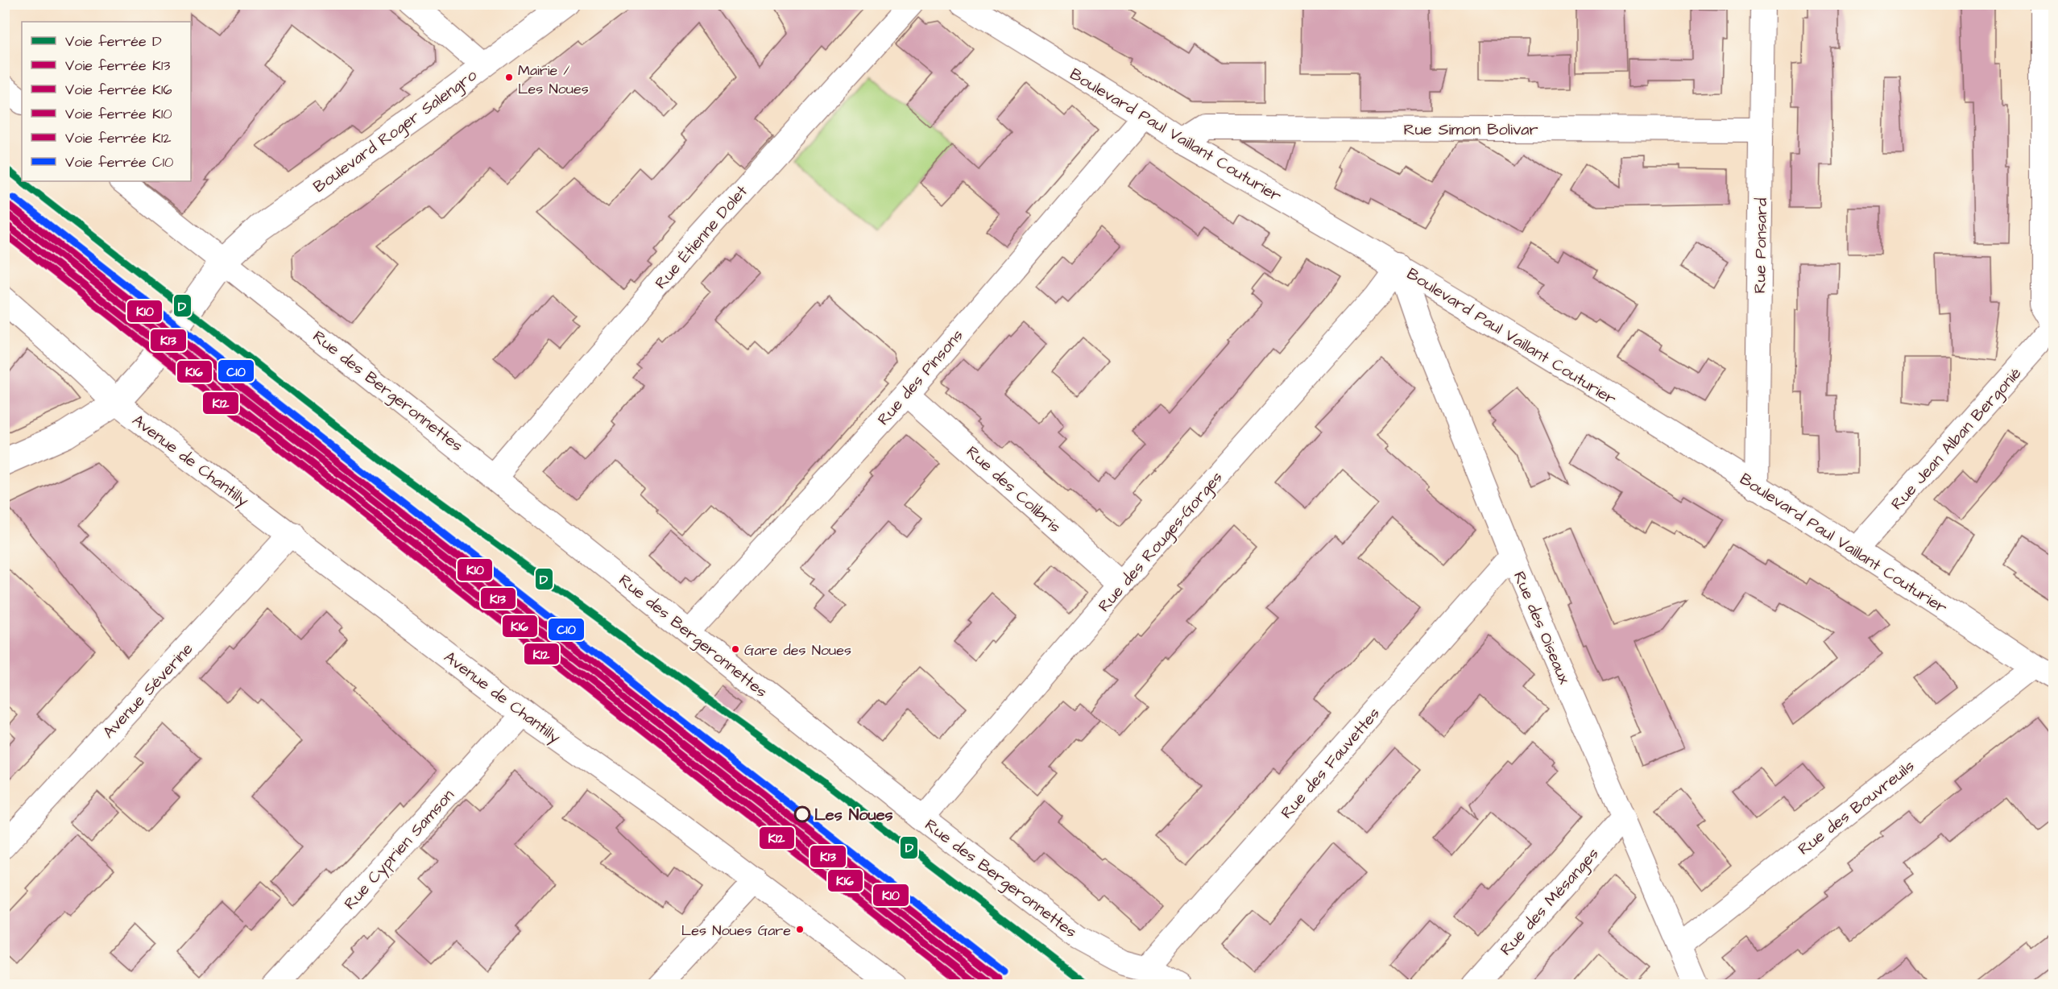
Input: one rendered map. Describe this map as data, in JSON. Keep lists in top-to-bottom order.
{
  "streets": {
    "street": [
      "Rue Simon Bolivar",
      "Boulevard Roger Salengro",
      "Boulevard Paul Vaillant Couturier",
      "Rue Étienne Dolet",
      "Rue Ponsard",
      "Rue des Pinsons",
      "Rue des Bergeronnettes",
      "Rue Jean Alban Bergonié",
      "Avenue de Chantilly",
      "Rue des Colibris",
      "Rue des Rouges-Gorges",
      "Rue des Oiseaux",
      "Avenue Séverine",
      "Rue des Fauvettes",
      "Rue des Bouvreuils",
      "Rue Cyprien Samson",
      "Rue des Mésanges"
    ]
  },
  "crossings": [
    ["Rue Simon Bolivar", "Boulevard Paul Vaillant Couturier"],
    ["Rue Simon Bolivar", "Rue Ponsard"],
    ["Boulevard Roger Salengro", "Rue des Bergeronnettes"],
    ["Boulevard Roger Salengro", "Avenue de Chantilly"],
    ["Boulevard Paul Vaillant Couturier", "Rue Ponsard"],
    ["Boulevard Paul Vaillant Couturier", "Rue des Pinsons"],
    ["Boulevard Paul Vaillant Couturier", "Rue Jean Alban Bergonié"],
    ["Boulevard Paul Vaillant Couturier", "Rue des Rouges-Gorges"],
    ["Boulevard Paul Vaillant Couturier", "Rue des Oiseaux"],
    ["Boulevard Paul Vaillant Couturier", "Rue des Bouvreuils"],
    ["Rue Étienne Dolet", "Rue des Bergeronnettes"],
    ["Rue des Pinsons", "Rue des Bergeronnettes"],
    ["Rue des Pinsons", "Rue des Colibris"],
    ["Rue des Bergeronnettes", "Rue des Rouges-Gorges"],
    ["Rue des Bergeronnettes", "Rue des Fauvettes"],
    ["Avenue de Chantilly", "Avenue Séverine"],
    ["Avenue de Chantilly", "Rue Cyprien Samson"],
    ["Rue des Colibris", "Rue des Rouges-Gorges"],
    ["Rue des Rouges-Gorges", "Rue des Oiseaux"],
    ["Rue des Oiseaux", "Rue des Fauvettes"],
    ["Rue des Oiseaux", "Rue des Bouvreuils"],
    ["Rue des Oiseaux", "Rue des Mésanges"]
  ],
  "places": [
    "Mairie / Les Noues",
    "Gare des Noues",
    "Les Noues",
    "Les Noues Gare"
  ],
  "lines": [
    "rail line D",
    "rail line C10",
    "rail line K10",
    "rail line K13",
    "rail line K16",
    "rail line K12"
  ],
  "legend": [
    "Voie ferrée D",
    "Voie ferrée K13",
    "Voie ferrée K16",
    "Voie ferrée K10",
    "Voie ferrée K12",
    "Voie ferrée C10"
  ]
}
